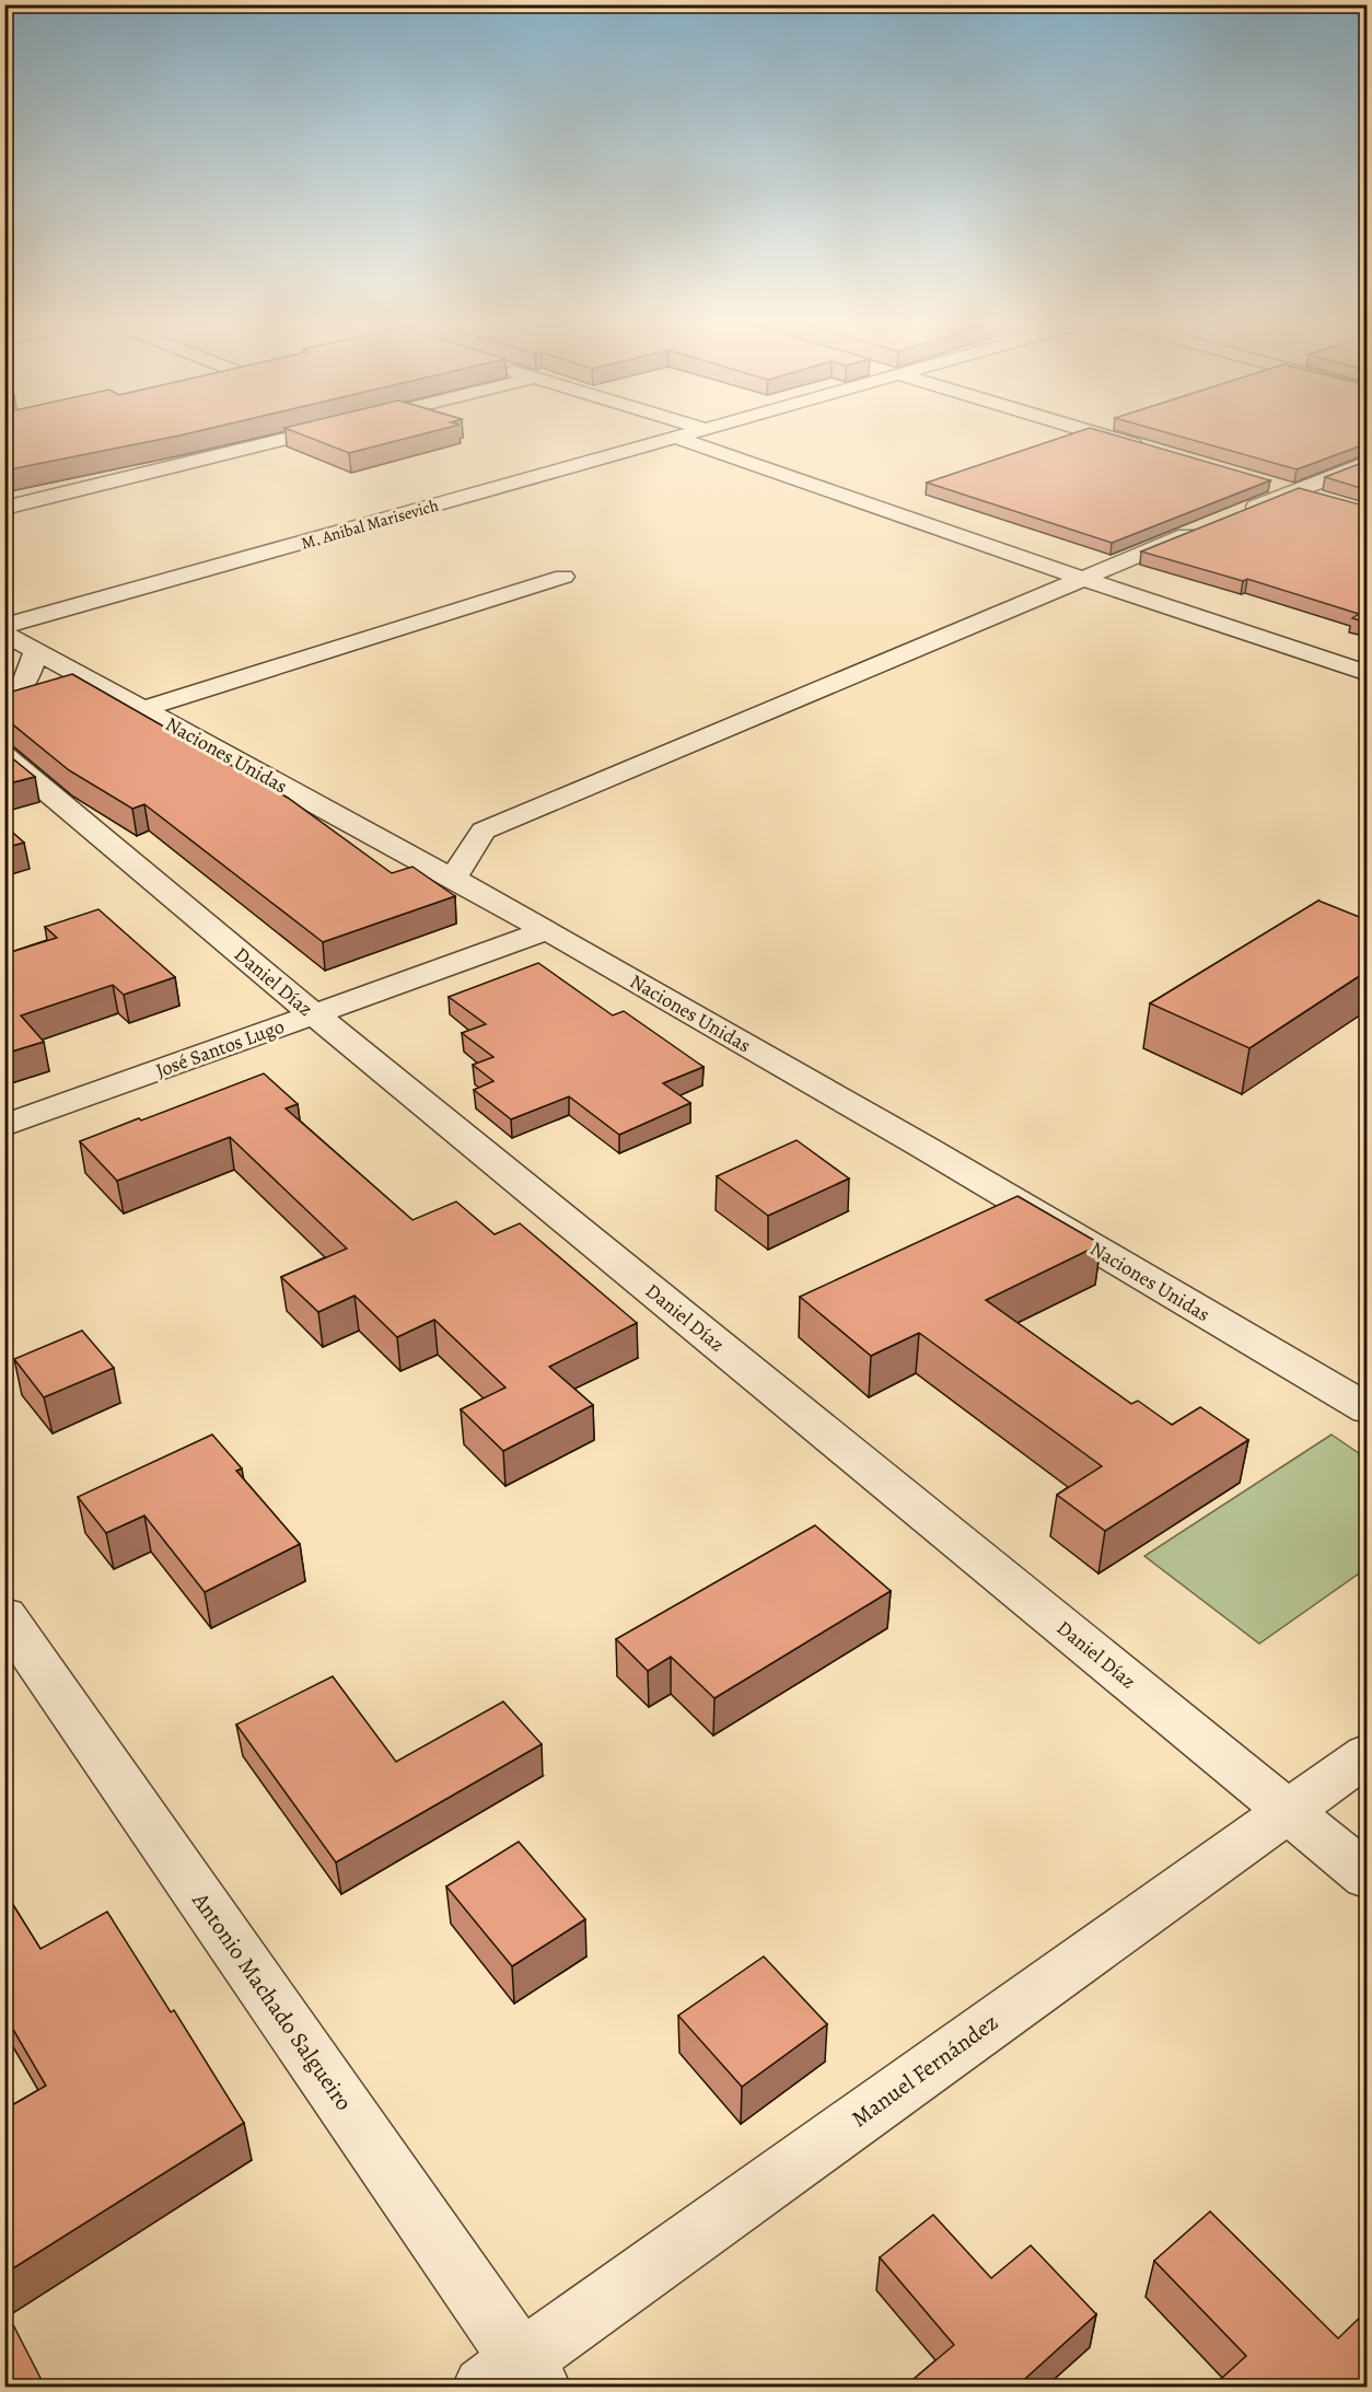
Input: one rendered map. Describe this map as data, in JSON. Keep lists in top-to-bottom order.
{
  "streets": {
    "street": [
      "M. Anibal Marisevich",
      "Naciones Unidas",
      "Daniel Díaz",
      "José Santos Lugo",
      "Antonio Machado Salgueiro",
      "Manuel Fernández"
    ]
  },
  "crossings": [
    ["Naciones Unidas", "José Santos Lugo"],
    ["Daniel Díaz", "José Santos Lugo"],
    ["Daniel Díaz", "Manuel Fernández"],
    ["Antonio Machado Salgueiro", "Manuel Fernández"]
  ]
}
